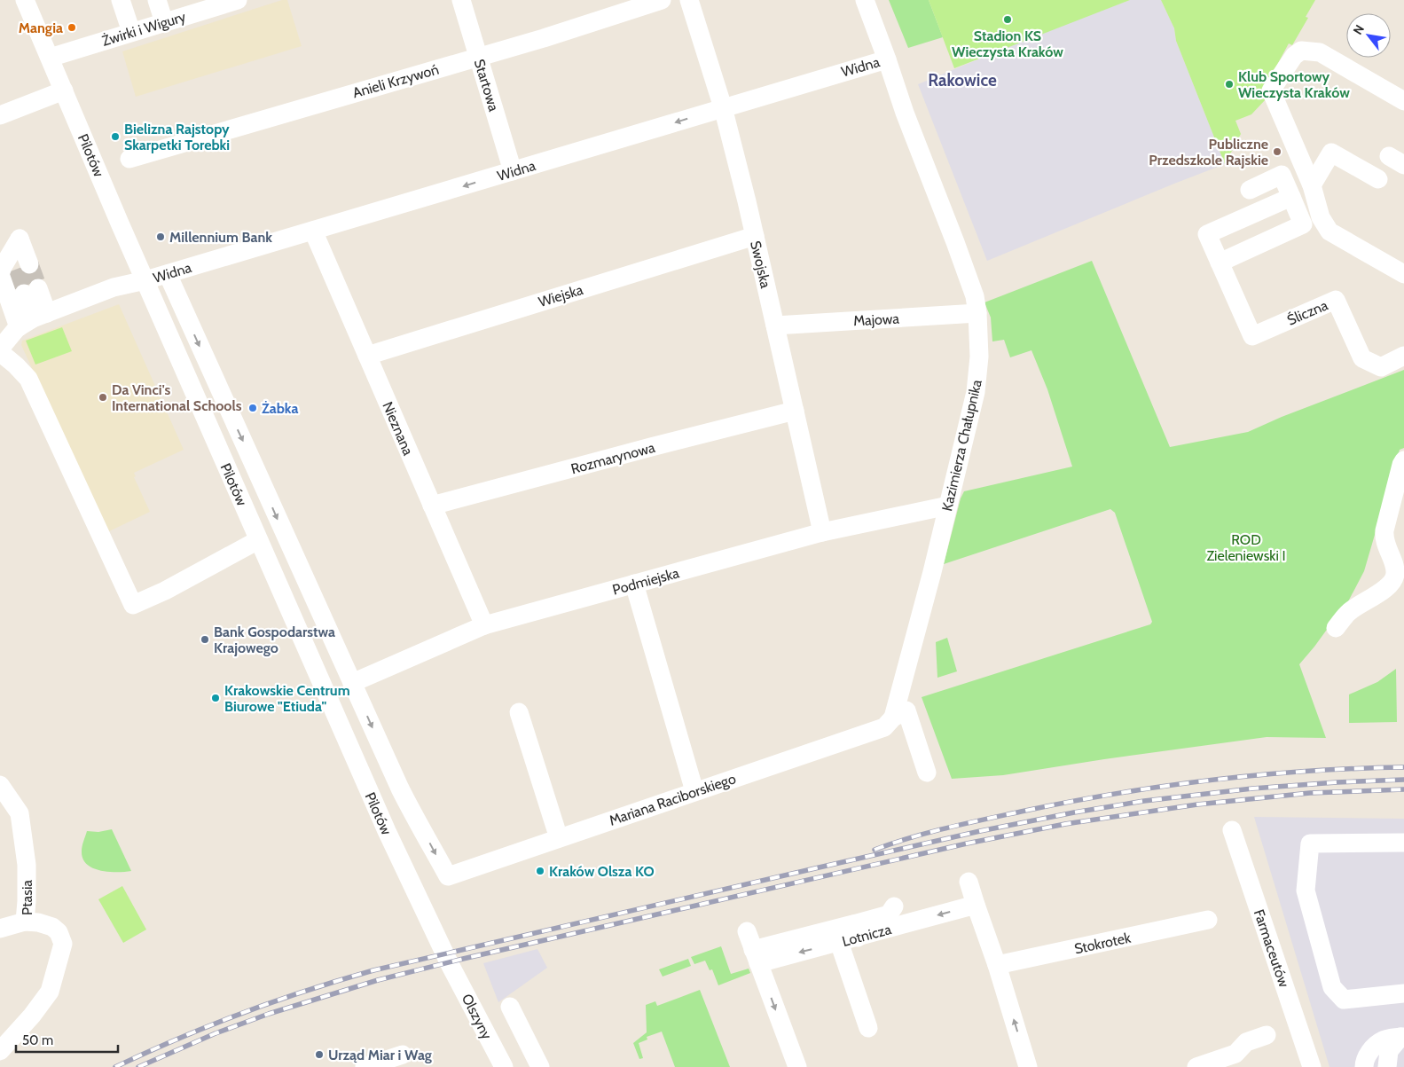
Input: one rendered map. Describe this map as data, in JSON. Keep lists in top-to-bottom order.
{
  "streets": {
    "street": [
      "Żwirki i Wigury",
      "Widna",
      "Anieli Krzywoń",
      "Startowa",
      "Pilotów",
      "Swojska",
      "Wiejska",
      "Śliczna",
      "Majowa",
      "Nieznana",
      "Kazimierza Chałupnika",
      "Rozmarynowa",
      "Podmiejska",
      "Mariana Raciborskiego",
      "Ptasia",
      "Lotnicza",
      "Stokrotek",
      "Farmaceutów",
      "Olszyny"
    ]
  },
  "crossings": [
    ["Żwirki i Wigury", "Pilotów"],
    ["Widna", "Startowa"],
    ["Widna", "Pilotów"],
    ["Widna", "Swojska"],
    ["Widna", "Nieznana"],
    ["Widna", "Kazimierza Chałupnika"],
    ["Anieli Krzywoń", "Startowa"],
    ["Pilotów", "Podmiejska"],
    ["Pilotów", "Mariana Raciborskiego"],
    ["Pilotów", "Olszyny"],
    ["Swojska", "Wiejska"],
    ["Swojska", "Majowa"],
    ["Swojska", "Rozmarynowa"],
    ["Swojska", "Podmiejska"],
    ["Wiejska", "Nieznana"],
    ["Majowa", "Kazimierza Chałupnika"],
    ["Nieznana", "Rozmarynowa"],
    ["Nieznana", "Podmiejska"],
    ["Kazimierza Chałupnika", "Podmiejska"],
    ["Kazimierza Chałupnika", "Mariana Raciborskiego"]
  ],
  "one_way": ["Widna"],
  "districts": ["Rakowice"],
  "parks": ["ROD Zieleniewski I"],
  "places": [
    "Stadion KS Wieczysta Kraków",
    "Mangia",
    "Klub Sportowy Wieczysta Kraków",
    "Bielizna Rajstopy Skarpetki Torebki",
    "Publiczne Przedszkole Rajskie",
    "Millennium Bank",
    "Da Vinci's International Schools",
    "Żabka",
    "Bank Gospodarstwa Krajowego",
    "Krakowskie Centrum Biurowe \"Etiuda\"",
    "Kraków Olsza KO",
    "Urząd Miar i Wag"
  ],
  "scale_bar": "50 m",
  "north": "top left"
}
